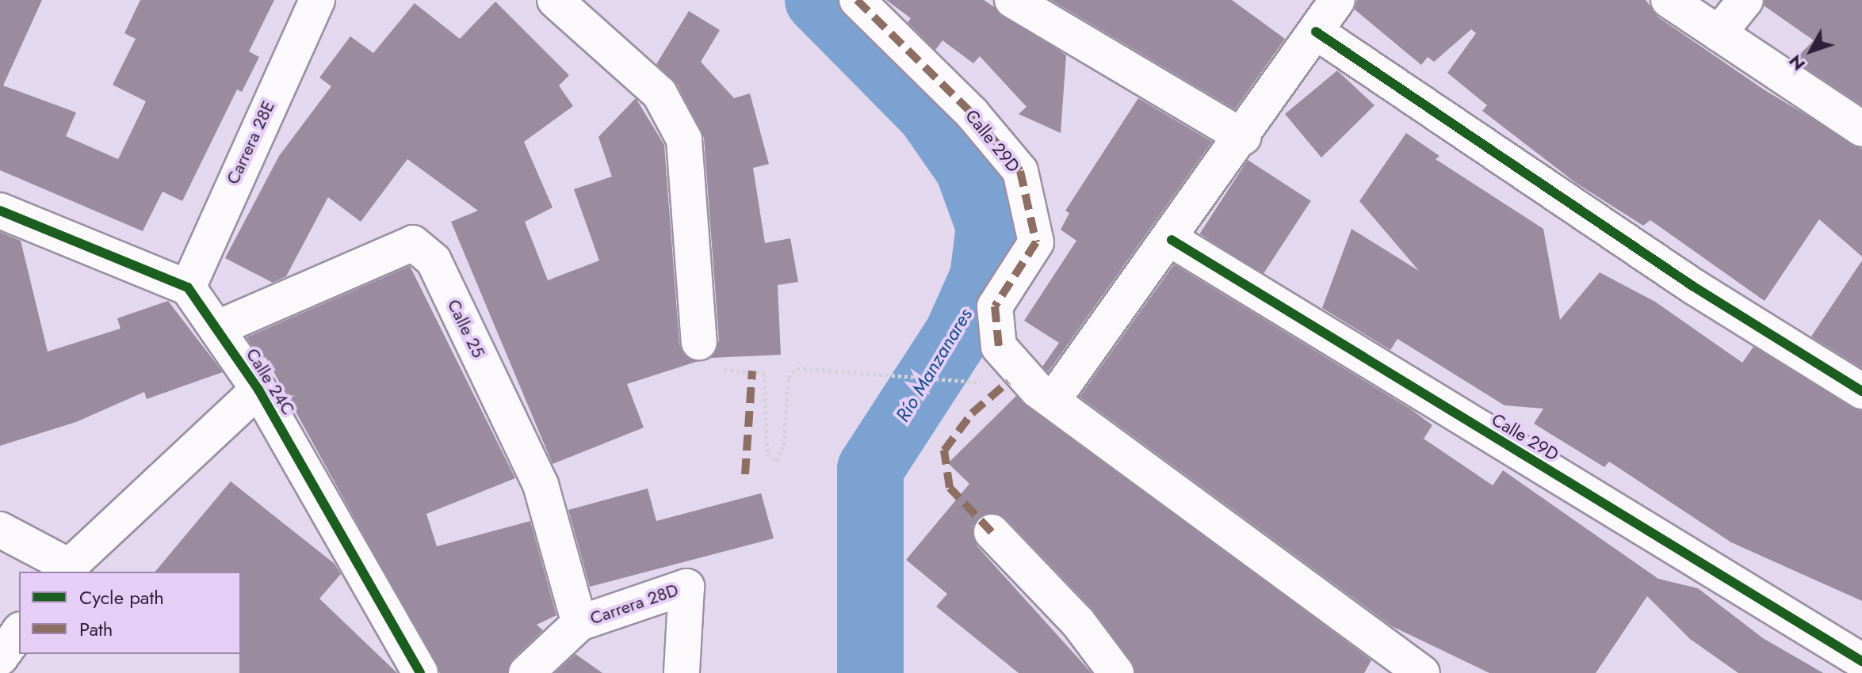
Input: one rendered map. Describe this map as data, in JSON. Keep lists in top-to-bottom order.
{
  "streets": {
    "street": [
      "Calle 29D",
      "Carrera 28E",
      "Calle 25",
      "Calle 24C",
      "Carrera 28D"
    ]
  },
  "crossings": [
    ["Carrera 28E", "Calle 24C"],
    ["Calle 25", "Calle 24C"],
    ["Calle 25", "Carrera 28D"]
  ],
  "water": ["Río Manzanares"],
  "legend": ["Cycle path", "Path"],
  "north": "bottom left"
}
